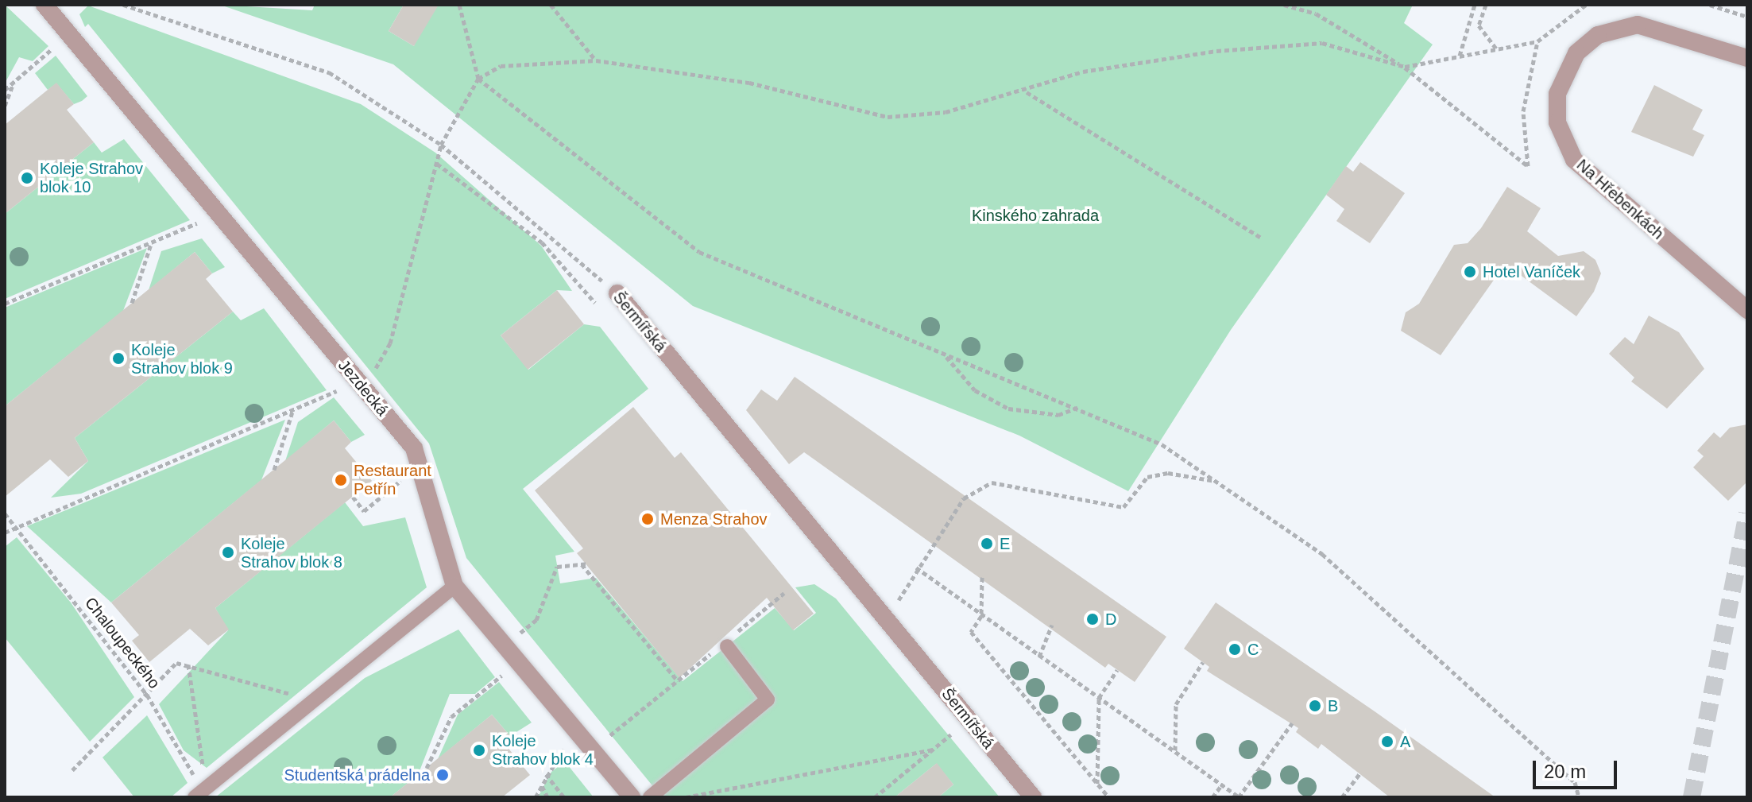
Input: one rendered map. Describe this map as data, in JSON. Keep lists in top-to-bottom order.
{
  "streets": {
    "street": ["Na Hřebenkách", "Šermířská", "Jezdecká"],
    "path": ["Chaloupeckého"]
  },
  "parks": ["Kinského zahrada"],
  "places": [
    "Koleje Strahov blok 10",
    "Hotel Vaníček",
    "Koleje Strahov blok 9",
    "Restaurant Petřín",
    "Menza Strahov",
    "E",
    "Koleje Strahov blok 8",
    "D",
    "C",
    "B",
    "A",
    "Koleje Strahov blok 4",
    "Studentská prádelna"
  ],
  "scale_bar": "20 m"
}
